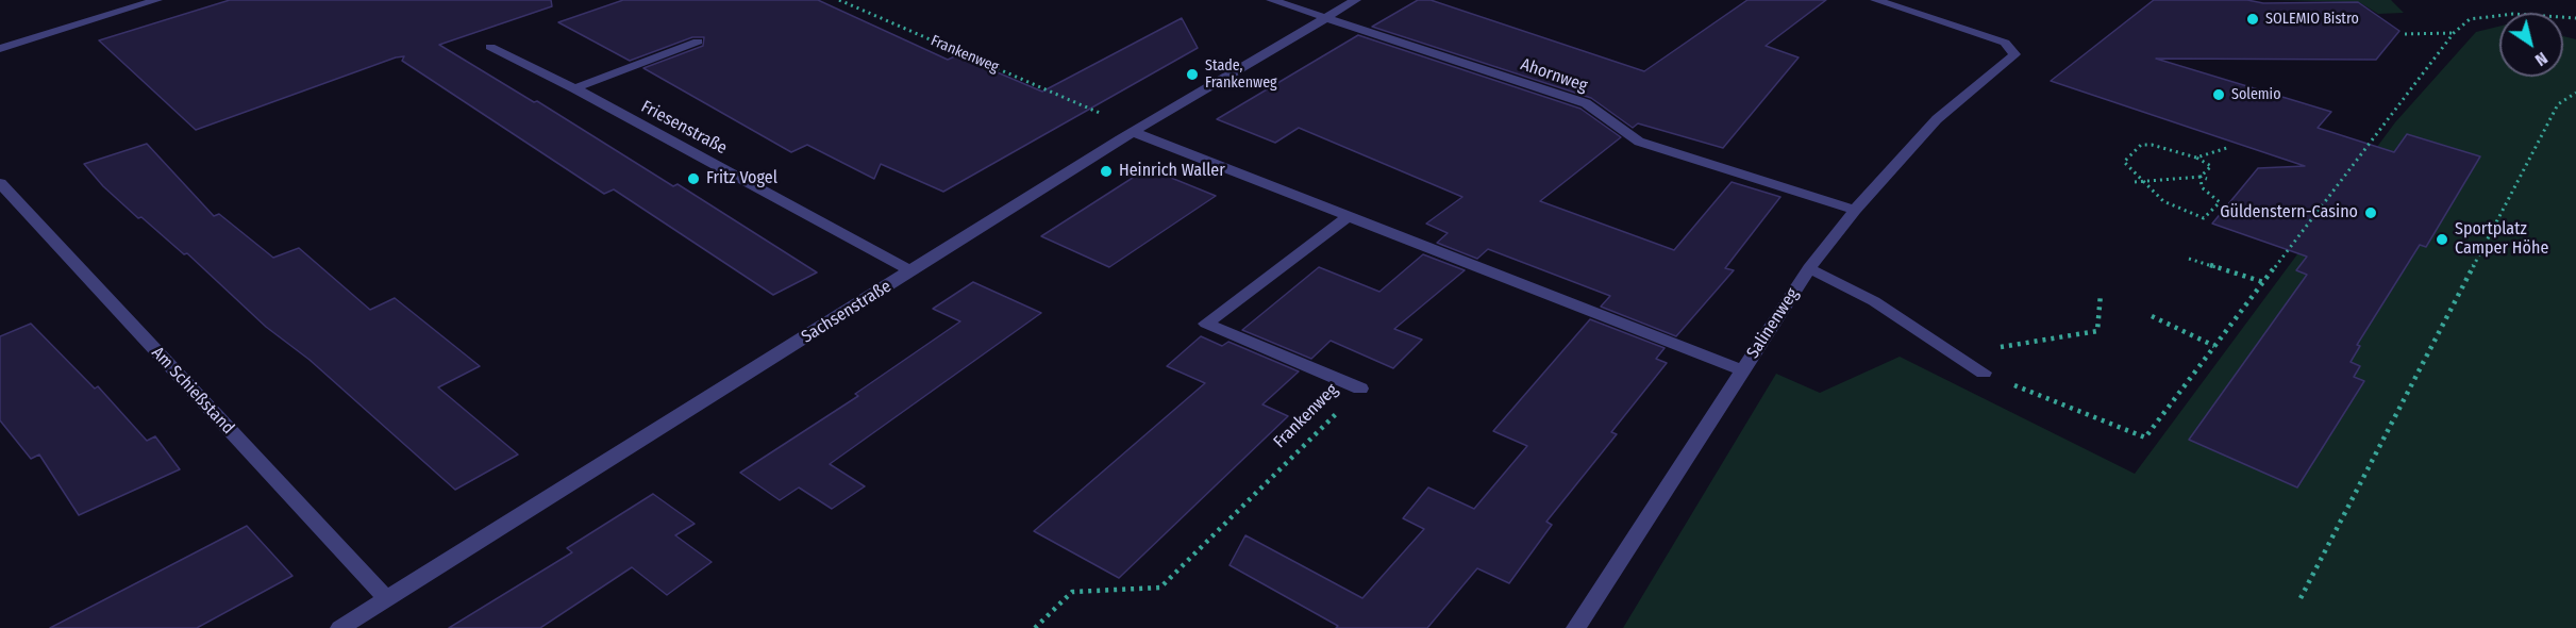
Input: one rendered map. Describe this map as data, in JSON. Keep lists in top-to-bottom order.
{
  "streets": {
    "street": [
      "Frankenweg",
      "Ahornweg",
      "Friesenstraße",
      "Sachsenstraße",
      "Salinenweg",
      "Am Schießstand"
    ]
  },
  "crossings": [
    ["Ahornweg", "Sachsenstraße"],
    ["Ahornweg", "Salinenweg"],
    ["Friesenstraße", "Sachsenstraße"],
    ["Sachsenstraße", "Am Schießstand"]
  ],
  "places": [
    "SOLEMIO Bistro",
    "Stade, Frankenweg",
    "Solemio",
    "Heinrich Waller",
    "Fritz Vogel",
    "Güldenstern-Casino",
    "Sportplatz Camper Höhe"
  ],
  "north": "bottom right"
}
